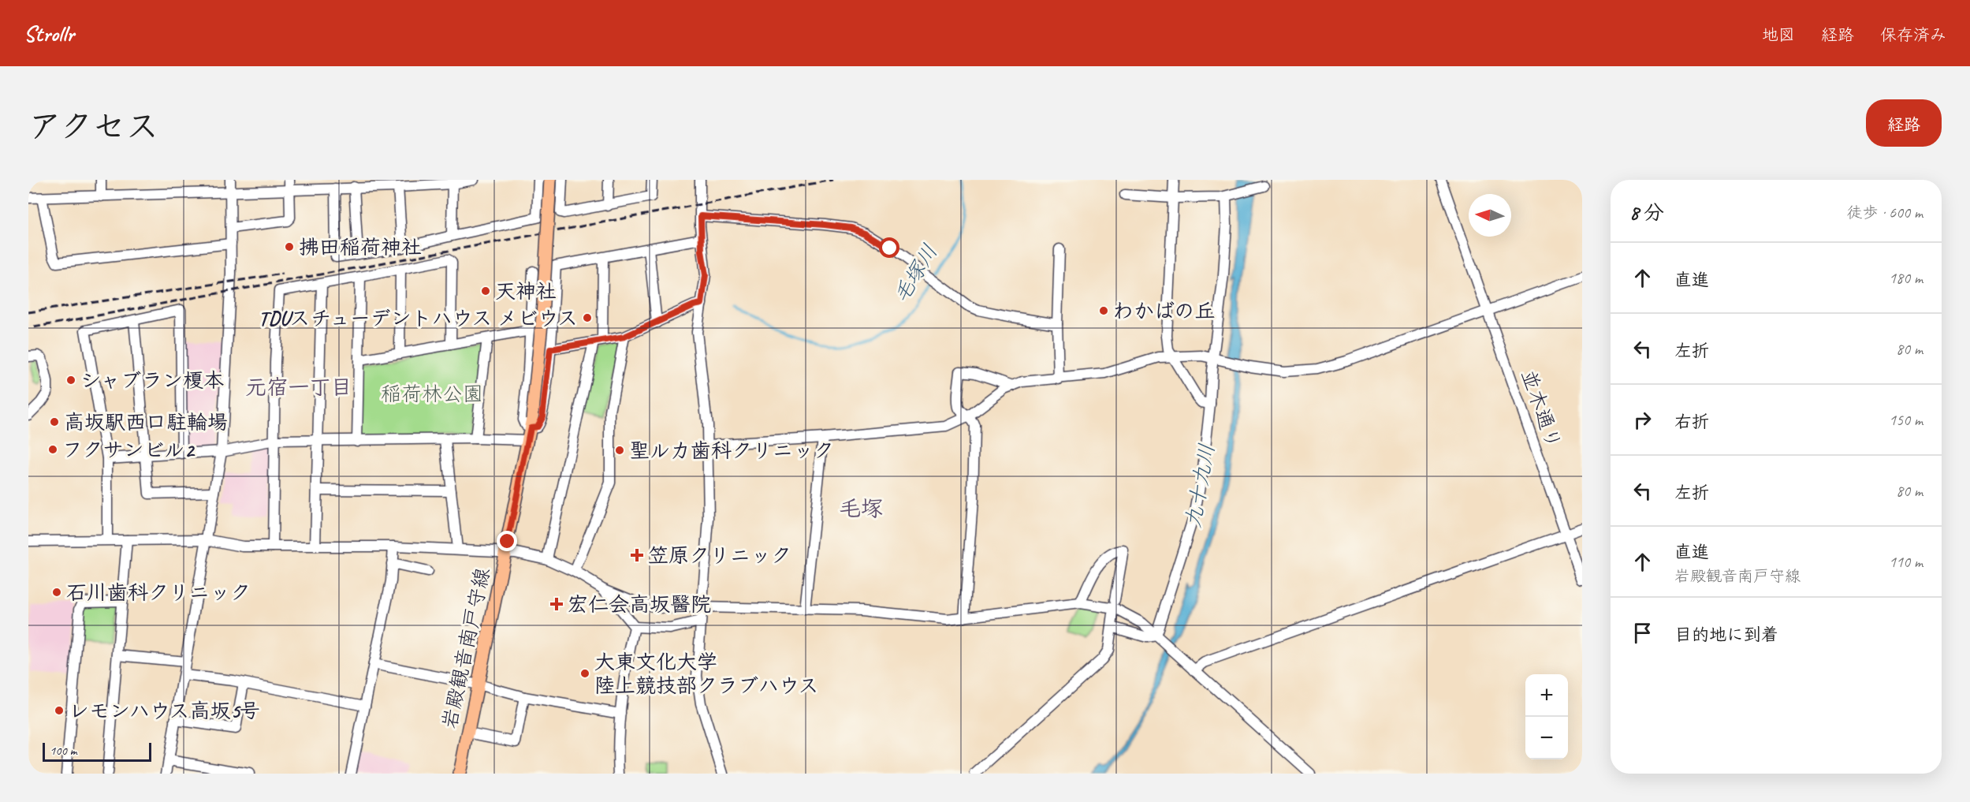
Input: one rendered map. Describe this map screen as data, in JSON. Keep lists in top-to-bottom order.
{
  "streets": {
    "main road": ["岩殿観音南戸守線"],
    "street": ["並木通り"]
  },
  "districts": ["元宿一丁目", "毛塚"],
  "water": ["毛塚川", "九十九川"],
  "parks": ["稲荷林公園"],
  "places": {
    "other": [
      "拂田稲荷神社",
      "天神社",
      "わかばの丘",
      "TDUスチューデントハウス メビウス",
      "シャブラン榎本",
      "高坂駅西口駐輪場",
      "フクサンビル2",
      "聖ルカ歯科クリニック",
      "石川歯科クリニック",
      "大東文化大学 陸上競技部クラブハウス",
      "レモンハウス高坂5号"
    ],
    "health": ["笠原クリニック", "宏仁会高坂醫院"]
  },
  "scale_bar": "100 m",
  "north": "left",
  "page": {
    "header": "Strollr",
    "nav": ["地図", "経路", "保存済み"],
    "title": "アクセス",
    "buttons": "経路",
    "heading": ["8 分", "徒歩 · 600 m"],
    "list": [
      ["直進", "180 m"],
      ["左折", "80 m"],
      ["右折", "150 m"],
      ["左折", "80 m"],
      ["直進", "岩殿観音南戸守線", "110 m"],
      "目的地に到着"
    ],
    "map_buttons": ["+", "−"],
    "scale": "100 m"
  }
}
